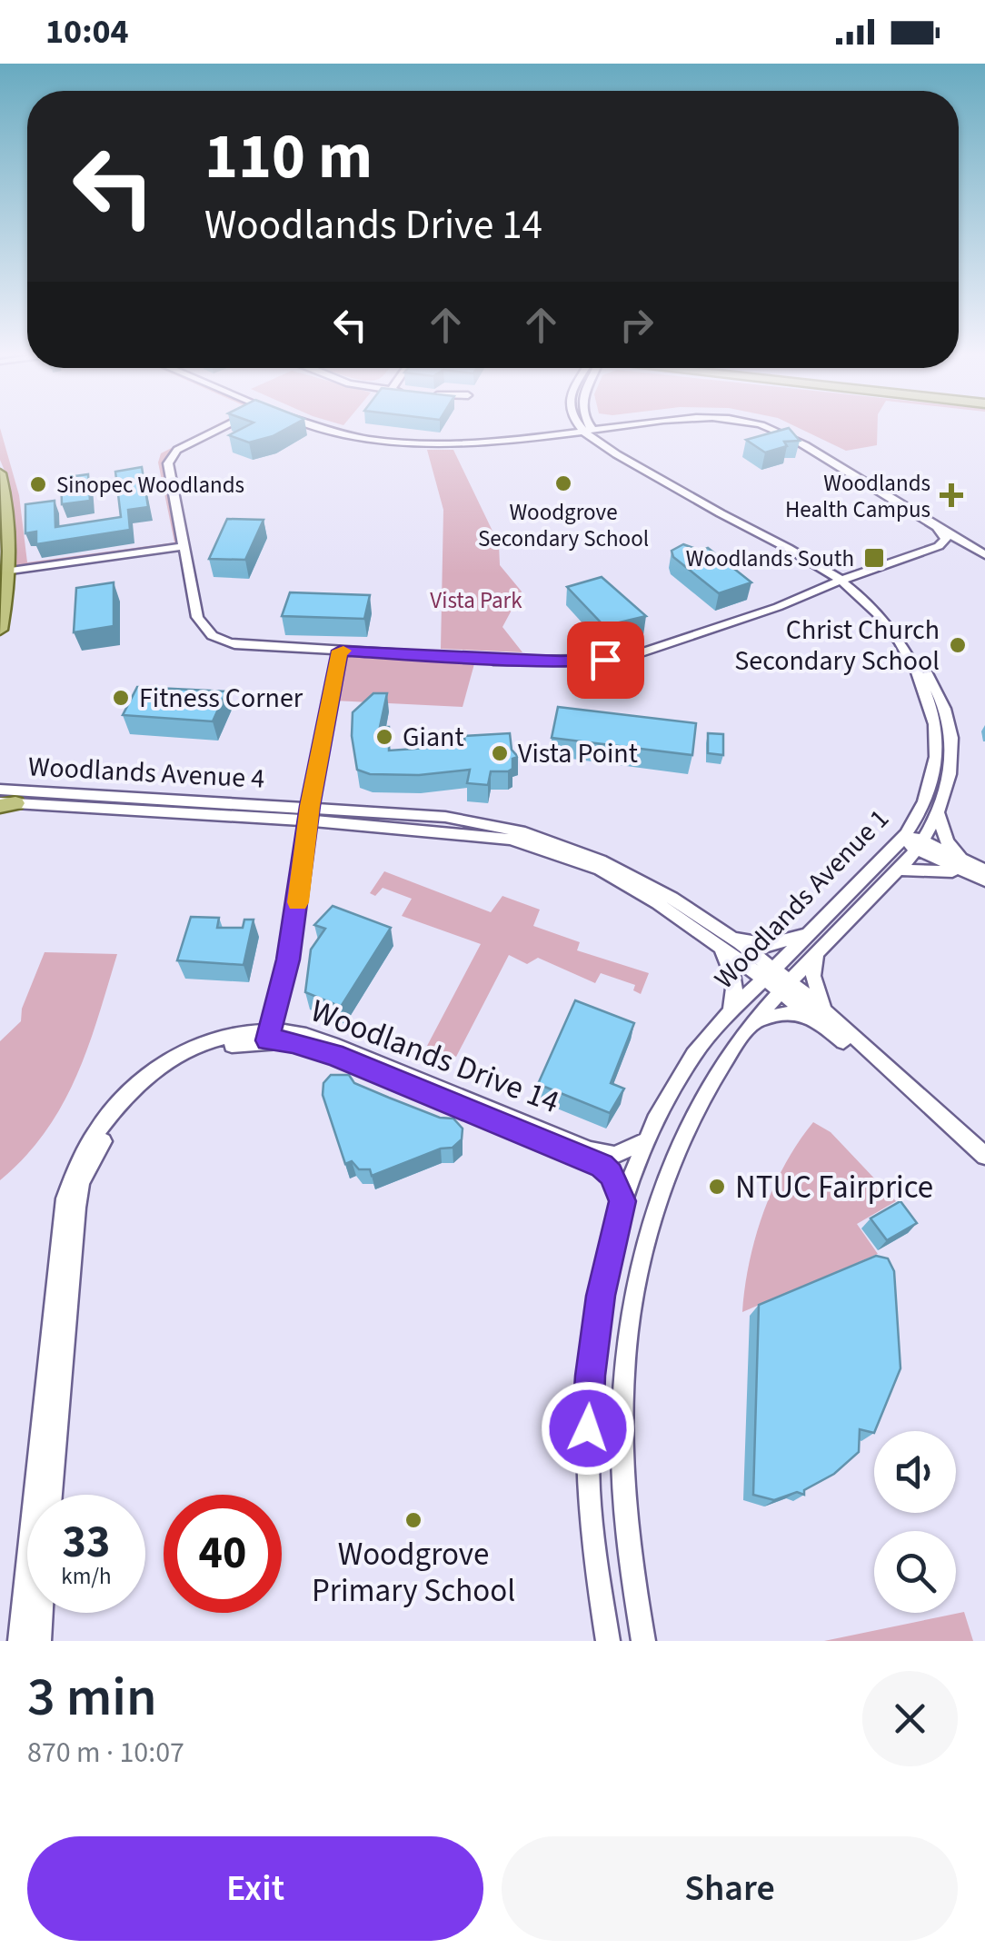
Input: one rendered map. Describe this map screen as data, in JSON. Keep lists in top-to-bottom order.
{
  "streets": {
    "street": ["Woodlands Avenue 4", "Woodlands Avenue 1", "Woodlands Drive 14"]
  },
  "crossings": [
    ["Woodlands Avenue 4", "Woodlands Avenue 1"],
    ["Woodlands Avenue 1", "Woodlands Drive 14"]
  ],
  "parks": ["Vista Park"],
  "places": {
    "other": [
      "Woodgrove Secondary School",
      "Sinopec Woodlands",
      "Christ Church Secondary School",
      "Fitness Corner",
      "Giant",
      "Vista Point",
      "NTUC Fairprice",
      "Woodgrove Primary School"
    ],
    "health": ["Woodlands Health Campus"],
    "transit": ["Woodlands South"]
  },
  "page": {
    "status": "10:04",
    "turn": ["110 m", "Woodlands Drive 14"],
    "speed": "33 km/h",
    "limit": "40",
    "heading": ["3 min", "870 m · 10:07"],
    "buttons": ["Exit", "Share"]
  }
}
